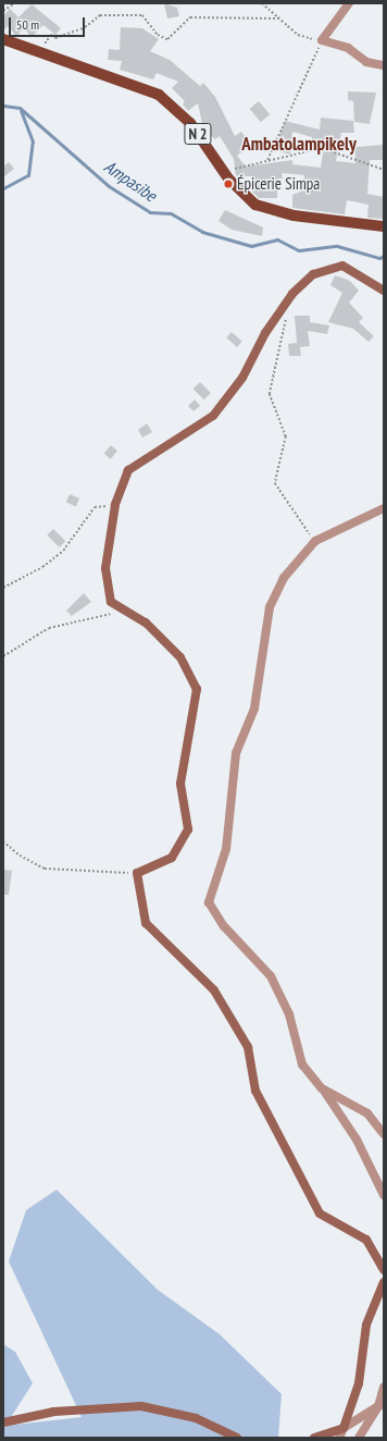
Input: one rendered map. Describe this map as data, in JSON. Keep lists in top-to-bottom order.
{
  "streets": {
    "main road": ["N 2"]
  },
  "districts": ["Ambatolampikely"],
  "water": ["Ampasibe"],
  "places": ["Épicerie Simpa"],
  "scale_bar": "50 m"
}
